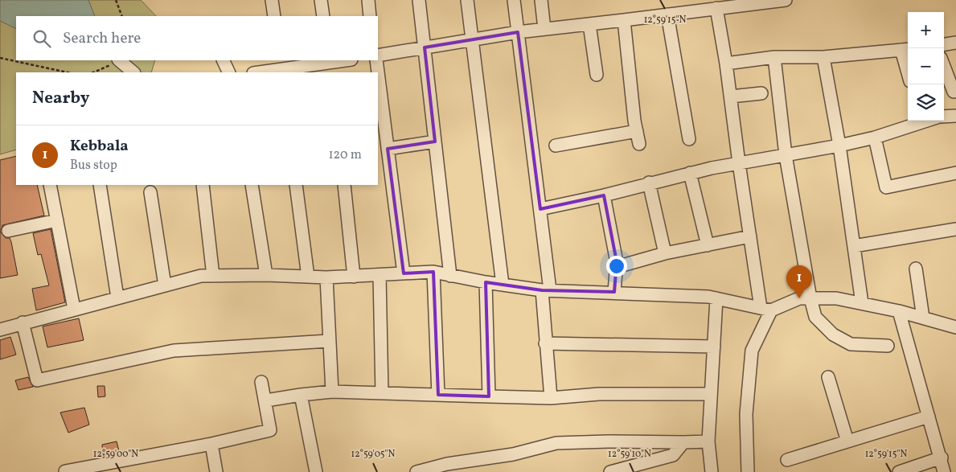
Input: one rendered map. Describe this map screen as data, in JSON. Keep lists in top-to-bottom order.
{
  "page": {
    "map_buttons": ["+", "−"],
    "search": "Search here",
    "heading": "Nearby",
    "list": [
      {
        "mark": "1",
        "name": "Kebbala",
        "note": "Bus stop",
        "value": "120 m"
      }
    ],
    "pins": "1"
  },
  "coordinates": [
    "12°59'15\"N",
    "12°59'00\"N",
    "12°59'05\"N",
    "12°59'10\"N"
  ]
}
